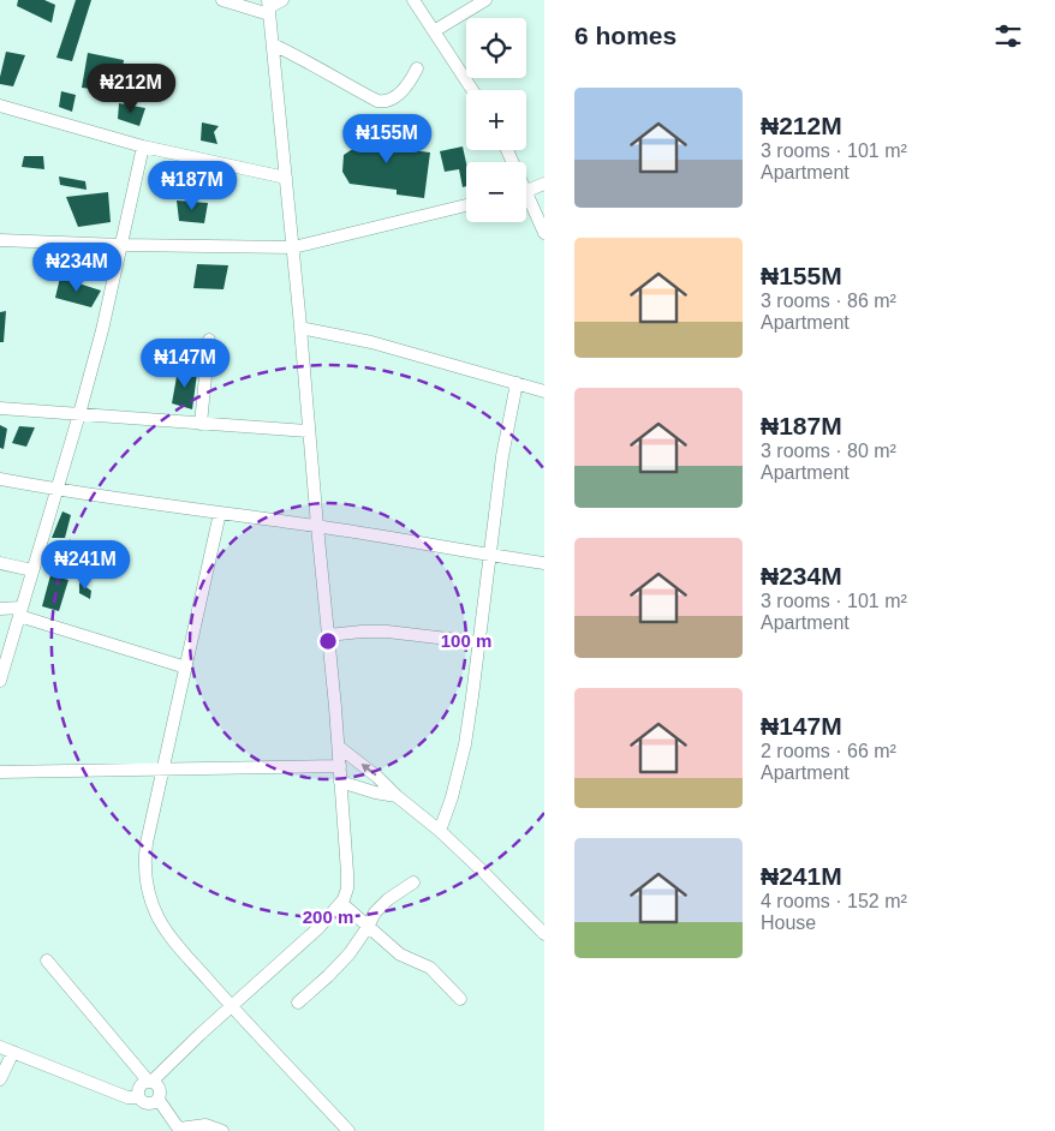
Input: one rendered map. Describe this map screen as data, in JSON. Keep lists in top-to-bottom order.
{
  "page": {
    "heading": "6 homes",
    "map_buttons": ["+", "−"],
    "price": [
      "₦212M",
      "₦155M",
      "₦187M",
      "₦234M",
      "₦147M",
      "₦241M"
    ],
    "list": [
      {
        "name": "₦212M",
        "note": "3 rooms · 101 m² · Apartment"
      },
      {
        "name": "₦155M",
        "note": "3 rooms · 86 m² · Apartment"
      },
      {
        "name": "₦187M",
        "note": "3 rooms · 80 m² · Apartment"
      },
      {
        "name": "₦234M",
        "note": "3 rooms · 101 m² · Apartment"
      },
      {
        "name": "₦147M",
        "note": "2 rooms · 66 m² · Apartment"
      },
      {
        "name": "₦241M",
        "note": "4 rooms · 152 m² · House"
      }
    ]
  },
  "rings": ["100 m", "200 m"]
}
